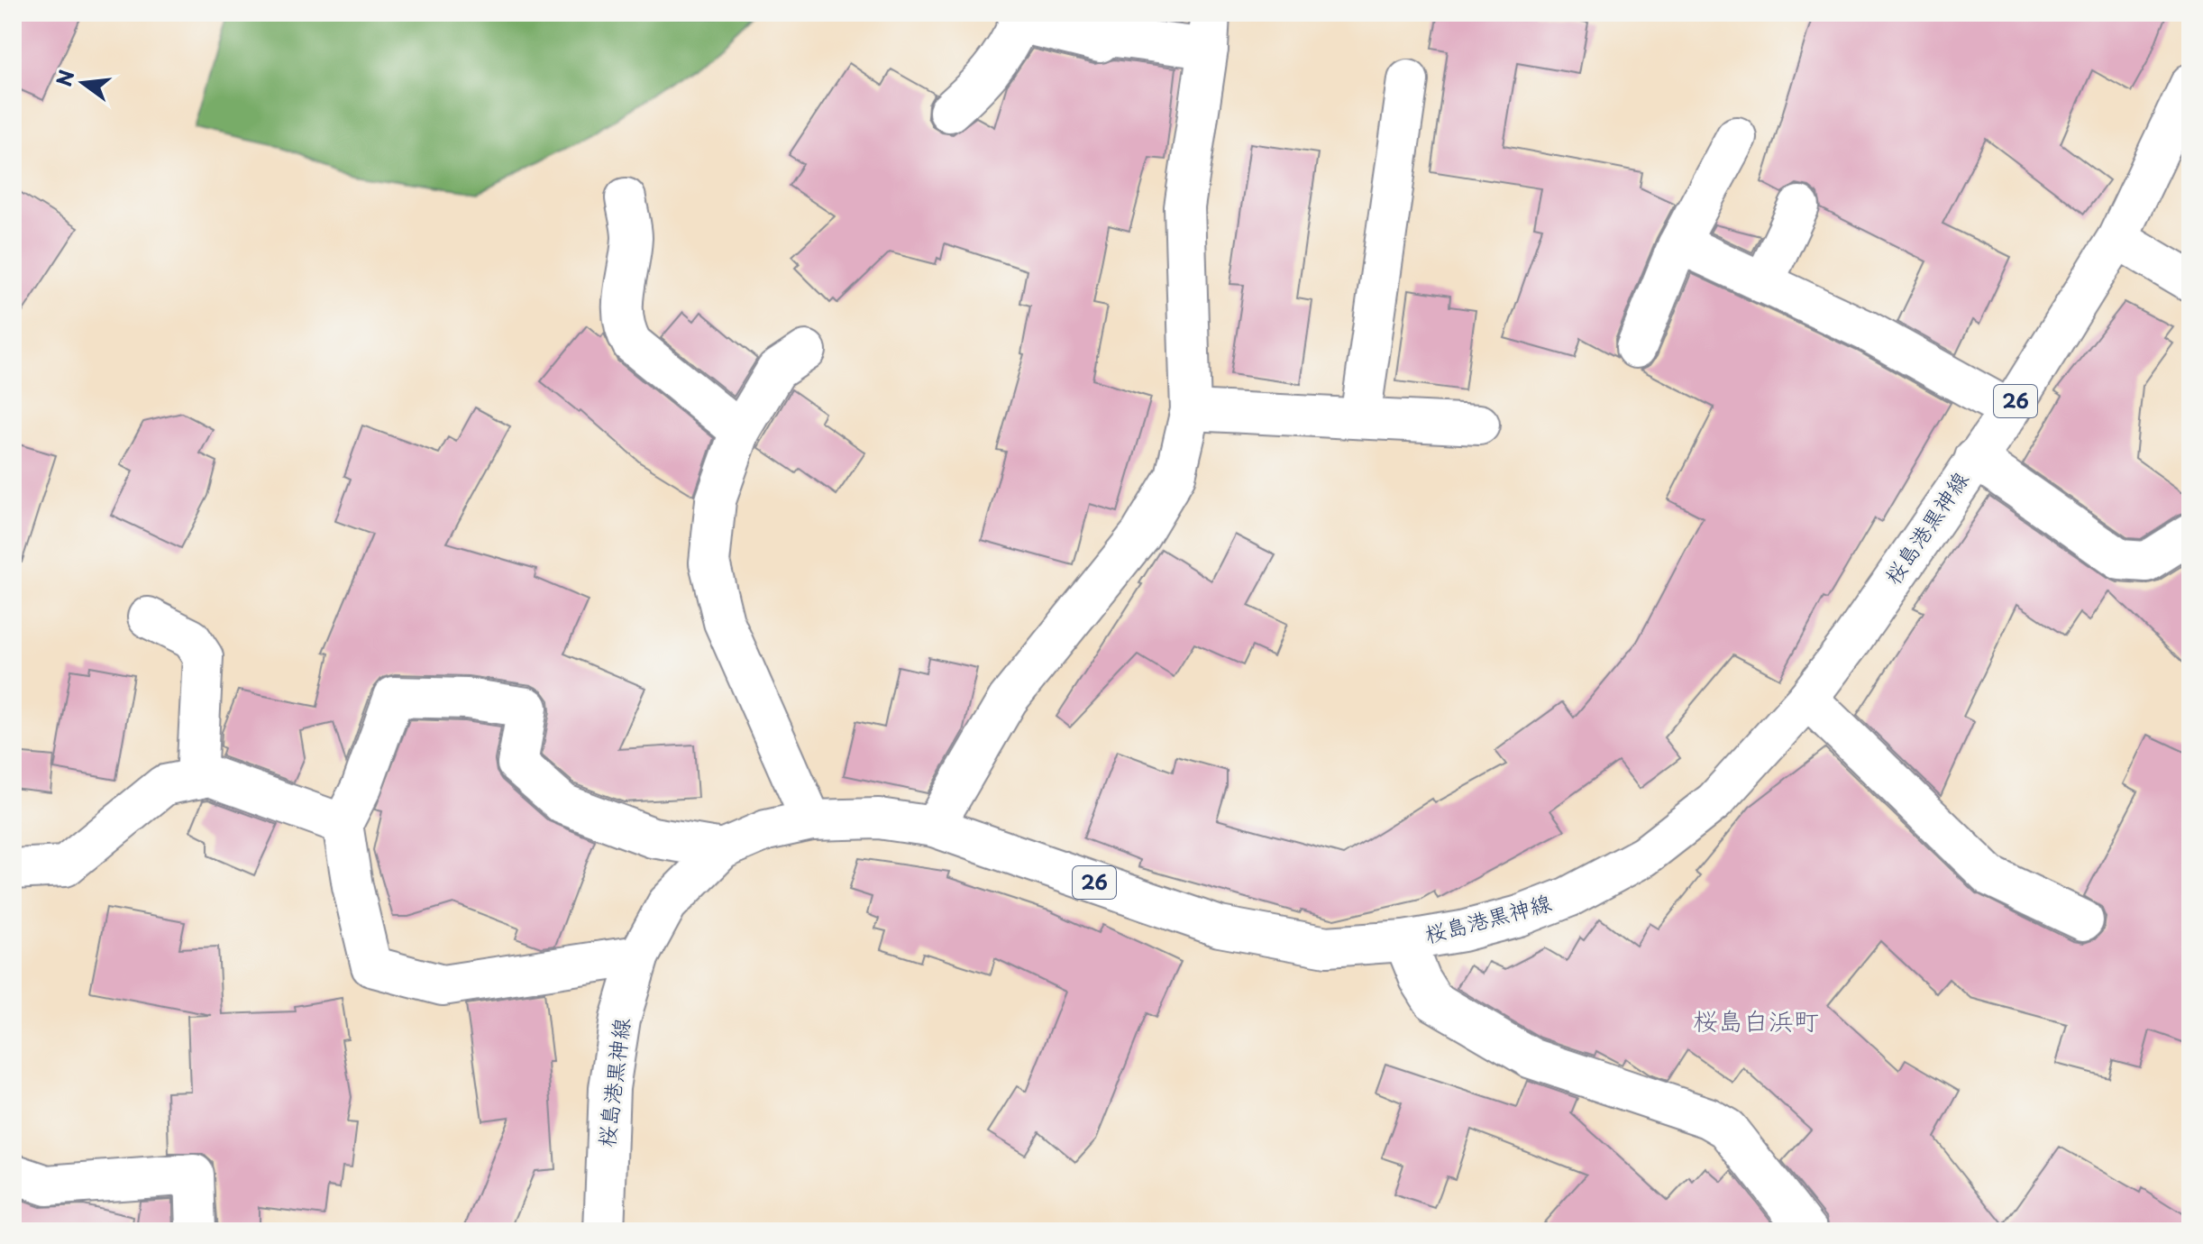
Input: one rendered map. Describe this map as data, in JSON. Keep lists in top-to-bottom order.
{
  "streets": {
    "street": ["26", "桜島港黒神線"]
  },
  "districts": ["桜島白浜町"],
  "north": "left"
}
